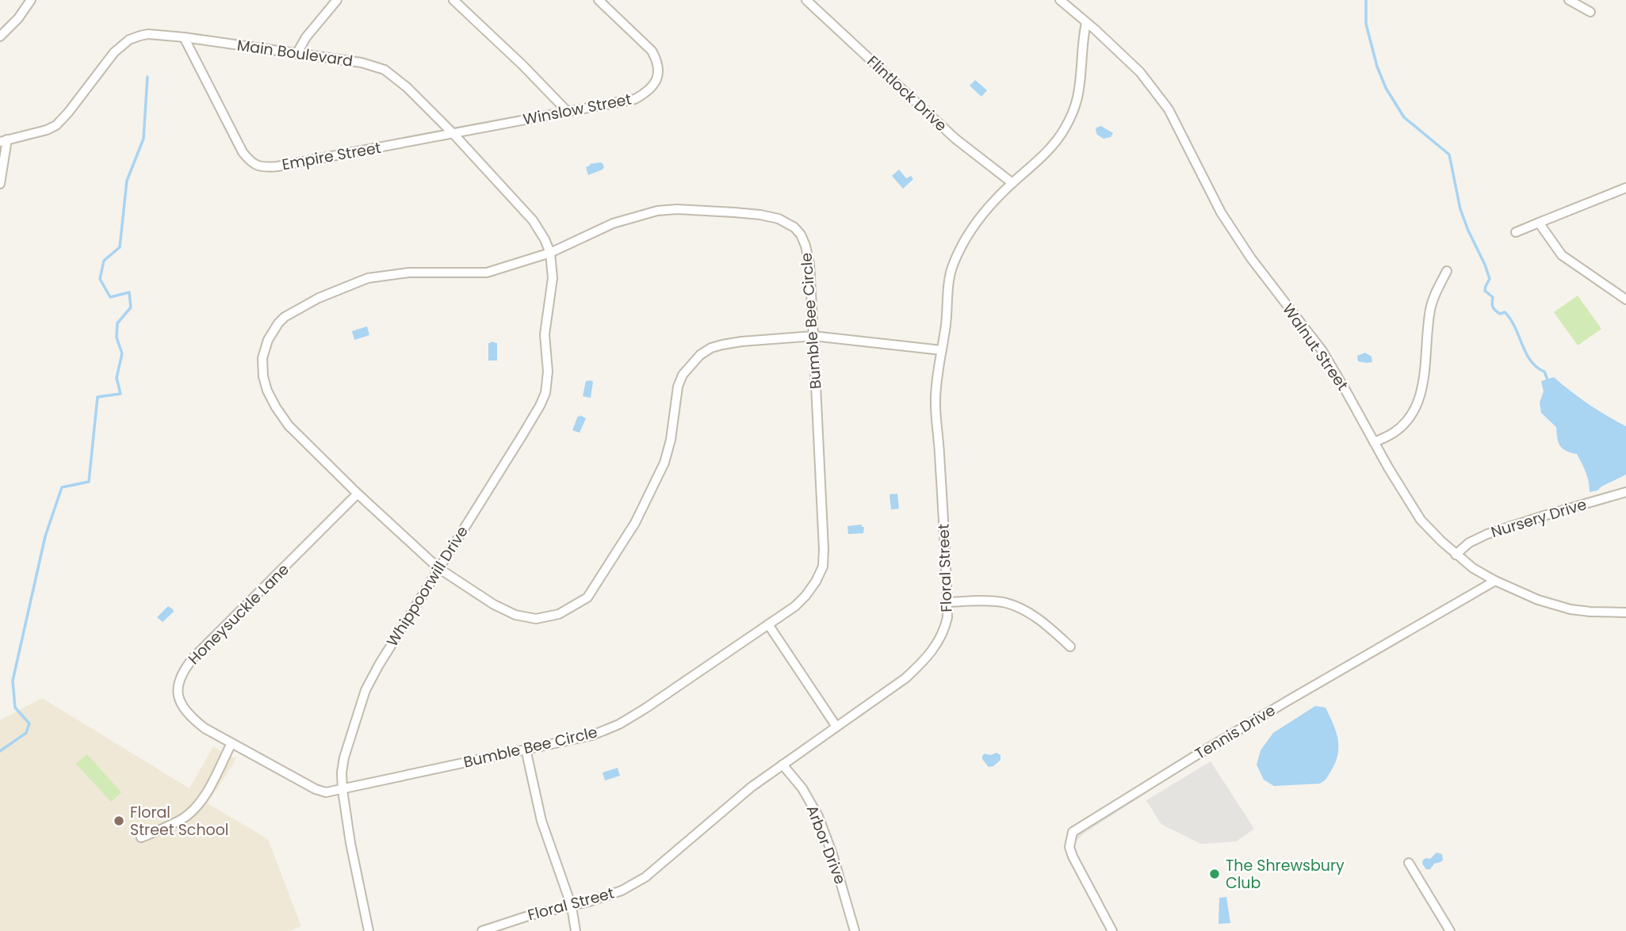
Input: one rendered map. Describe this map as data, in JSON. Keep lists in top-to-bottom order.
{
  "streets": {
    "street": [
      "Main Boulevard",
      "Flintlock Drive",
      "Winslow Street",
      "Empire Street",
      "Bumble Bee Circle",
      "Walnut Street",
      "Nursery Drive",
      "Floral Street",
      "Whippoorwill Drive",
      "Honeysuckle Lane",
      "Tennis Drive",
      "Arbor Drive"
    ]
  },
  "crossings": [
    ["Main Boulevard", "Winslow Street"],
    ["Main Boulevard", "Empire Street"],
    ["Main Boulevard", "Bumble Bee Circle"],
    ["Main Boulevard", "Whippoorwill Drive"],
    ["Flintlock Drive", "Floral Street"],
    ["Winslow Street", "Empire Street"],
    ["Bumble Bee Circle", "Floral Street"],
    ["Bumble Bee Circle", "Whippoorwill Drive"],
    ["Bumble Bee Circle", "Honeysuckle Lane"],
    ["Walnut Street", "Nursery Drive"],
    ["Walnut Street", "Floral Street"],
    ["Walnut Street", "Tennis Drive"],
    ["Floral Street", "Arbor Drive"],
    ["Whippoorwill Drive", "Honeysuckle Lane"]
  ],
  "places": ["Floral Street School", "The Shrewsbury Club"]
}
